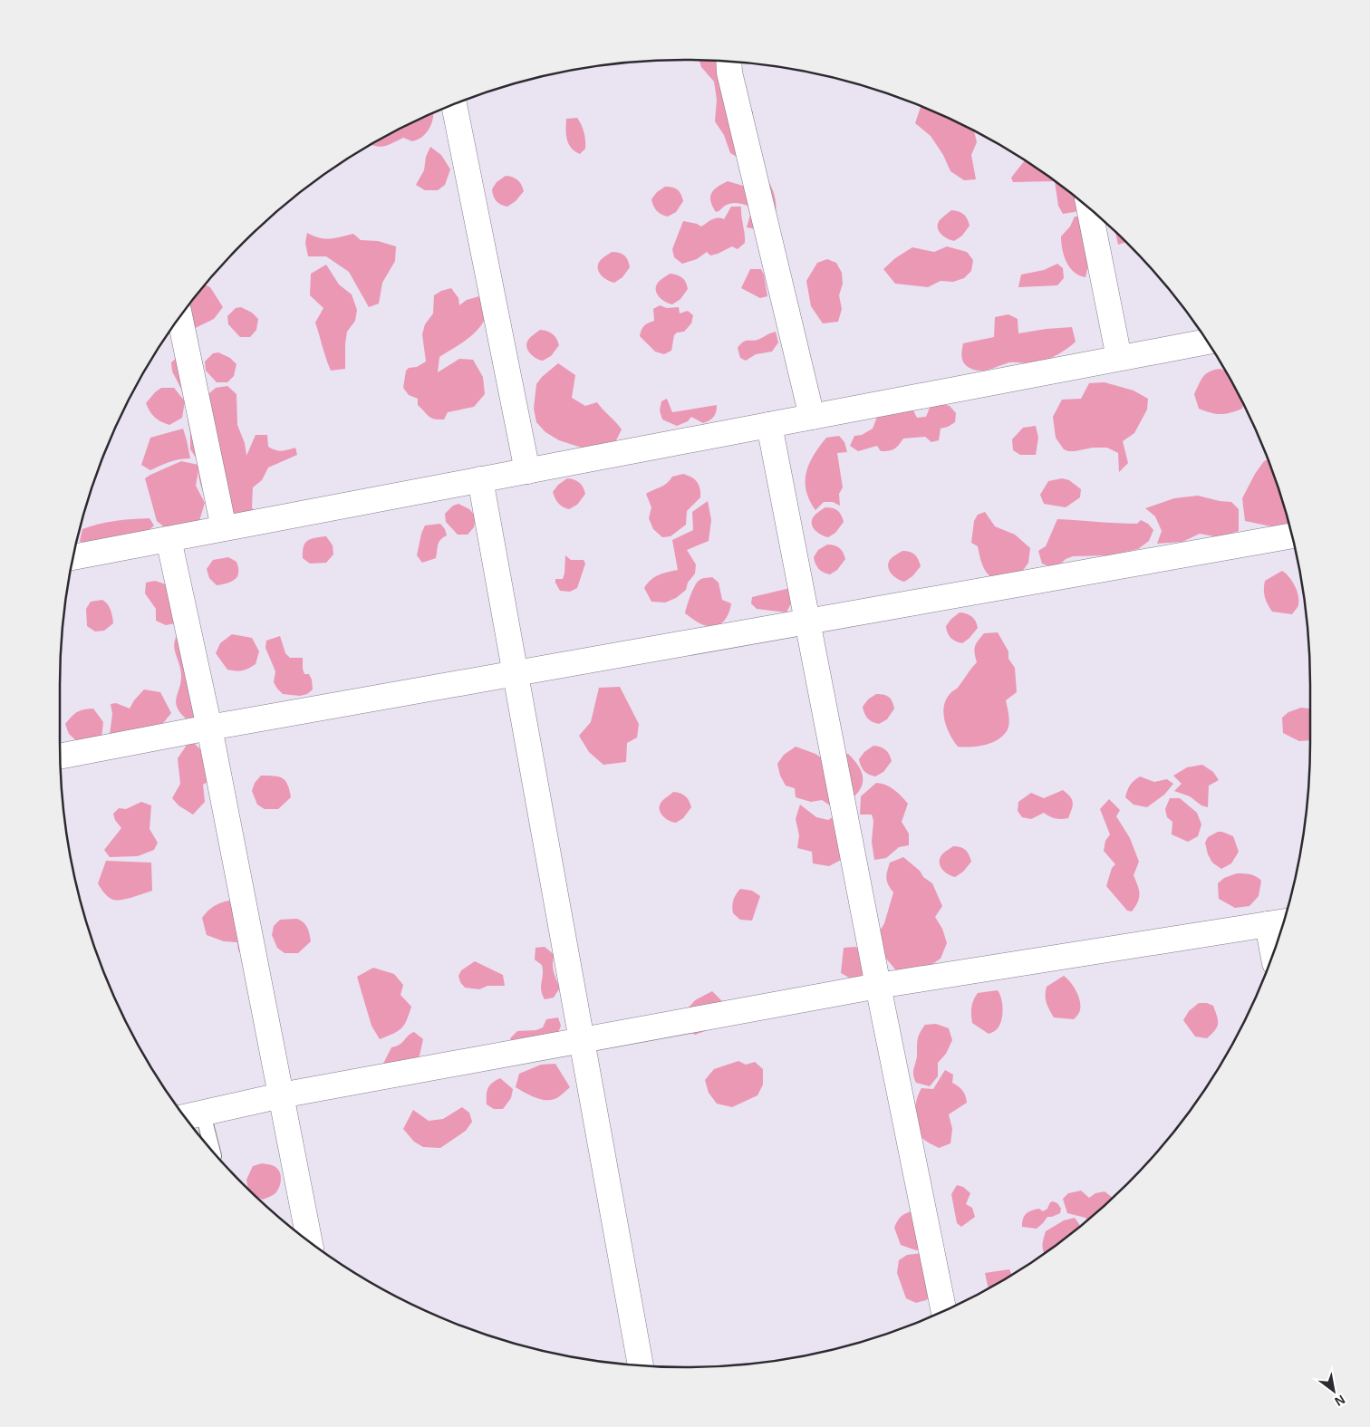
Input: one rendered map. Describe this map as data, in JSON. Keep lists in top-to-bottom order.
{
  "north": "bottom right"
}
